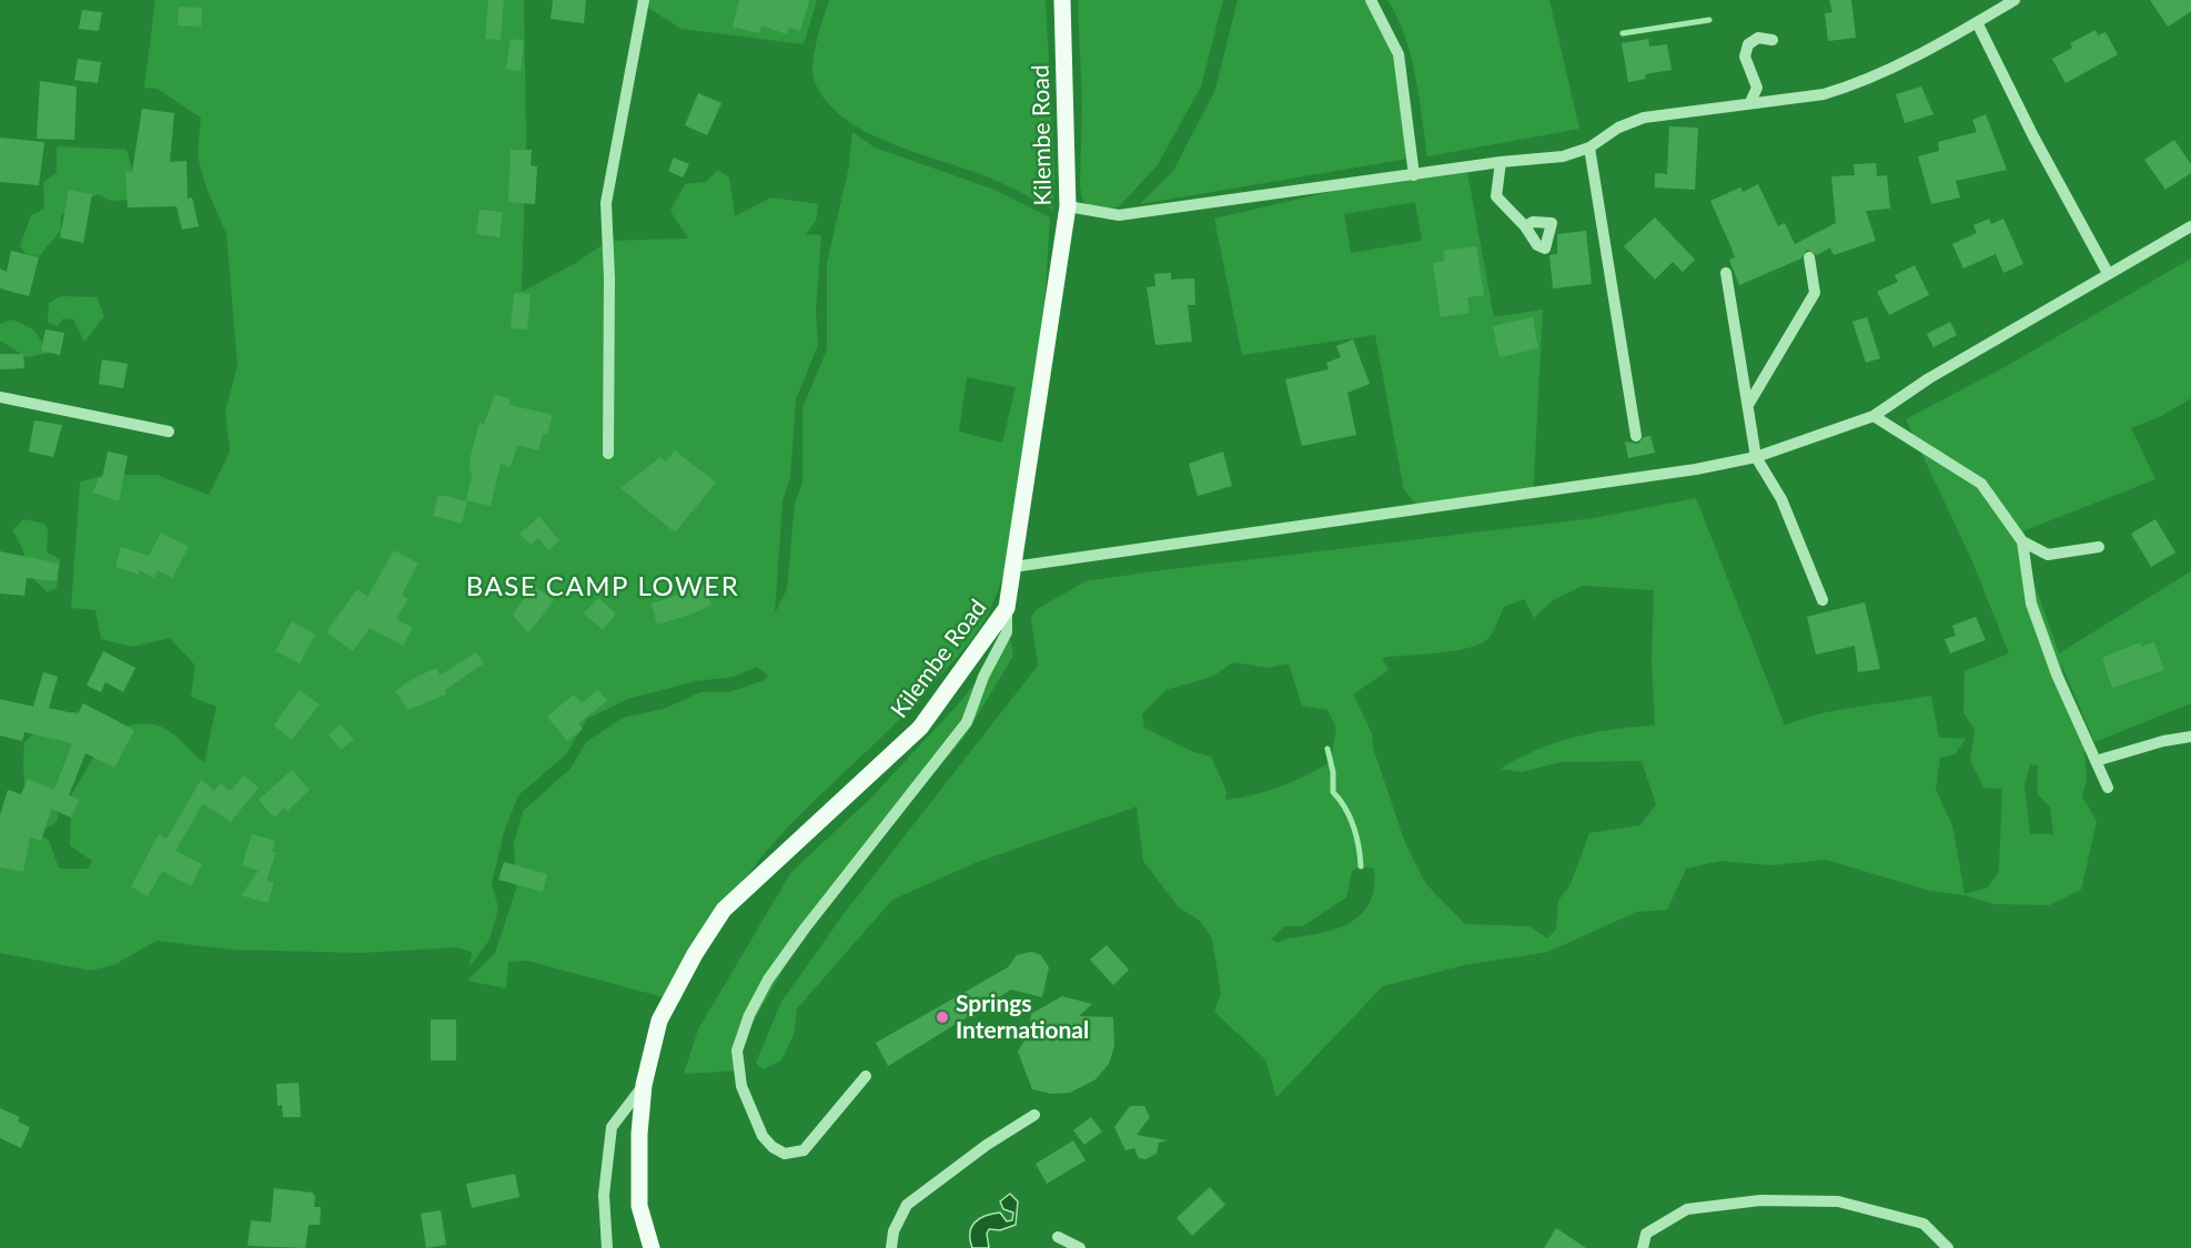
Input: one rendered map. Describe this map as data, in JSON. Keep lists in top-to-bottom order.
{
  "streets": {
    "main road": ["Kilembe Road"]
  },
  "districts": ["BASE CAMP LOWER"],
  "places": ["Springs International"]
}
